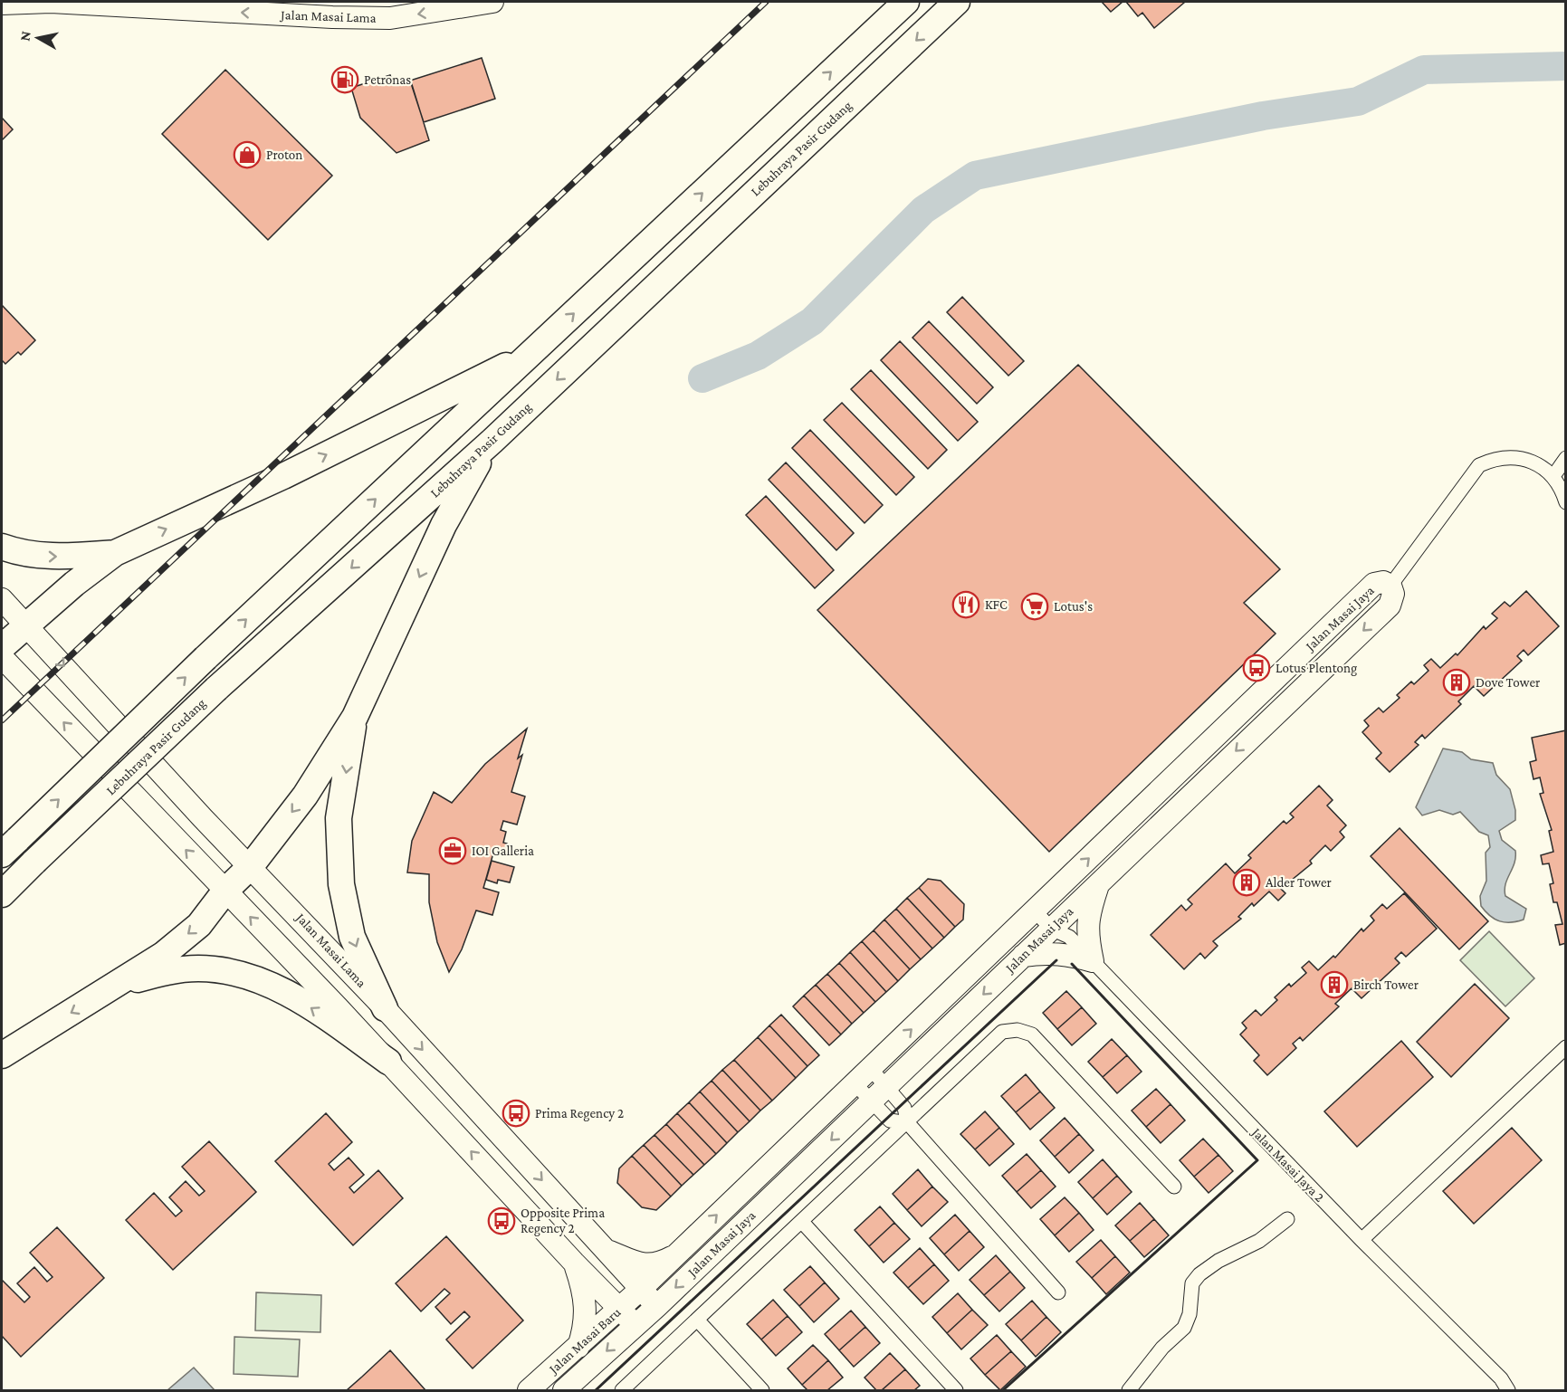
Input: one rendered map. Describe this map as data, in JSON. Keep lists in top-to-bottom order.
{
  "streets": {
    "highway": ["Lebuhraya Pasir Gudang"],
    "main road": ["Jalan Masai Lama", "Jalan Masai Jaya", "Jalan Masai Baru"],
    "street": ["Jalan Masai Jaya 2"]
  },
  "crossings": [
    ["Jalan Masai Lama", "Jalan Masai Jaya"],
    ["Jalan Masai Lama", "Jalan Masai Baru"],
    ["Jalan Masai Jaya", "Jalan Masai Jaya 2"],
    ["Jalan Masai Jaya", "Jalan Masai Baru"]
  ],
  "places": {
    "fuel station": ["Petronas"],
    "shop": ["Proton"],
    "restaurant": ["KFC"],
    "supermarket": ["Lotus's"],
    "bus stop": ["Lotus Plentong", "Prima Regency 2", "Opposite Prima Regency 2"],
    "building": ["Dove Tower", "Alder Tower", "Birch Tower"],
    "office": ["IOI Galleria"]
  },
  "north": "left"
}
